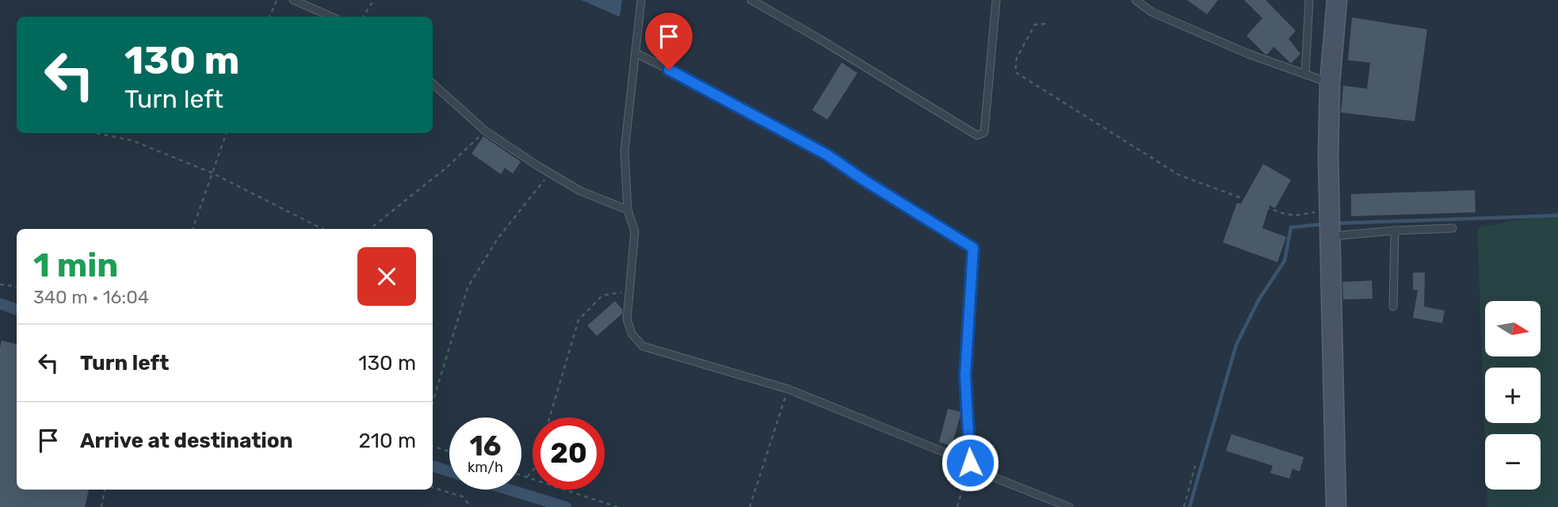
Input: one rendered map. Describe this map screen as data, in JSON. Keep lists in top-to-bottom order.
{
  "north": "right",
  "page": {
    "turn": ["130 m", "Turn left"],
    "heading": ["1 min", "340 m · 16:04"],
    "map_buttons": ["+", "−"],
    "list": [
      {
        "name": "Turn left",
        "value": "130 m"
      },
      {
        "name": "Arrive at destination",
        "value": "210 m"
      }
    ],
    "speed": "16 km/h",
    "limit": "20"
  }
}
